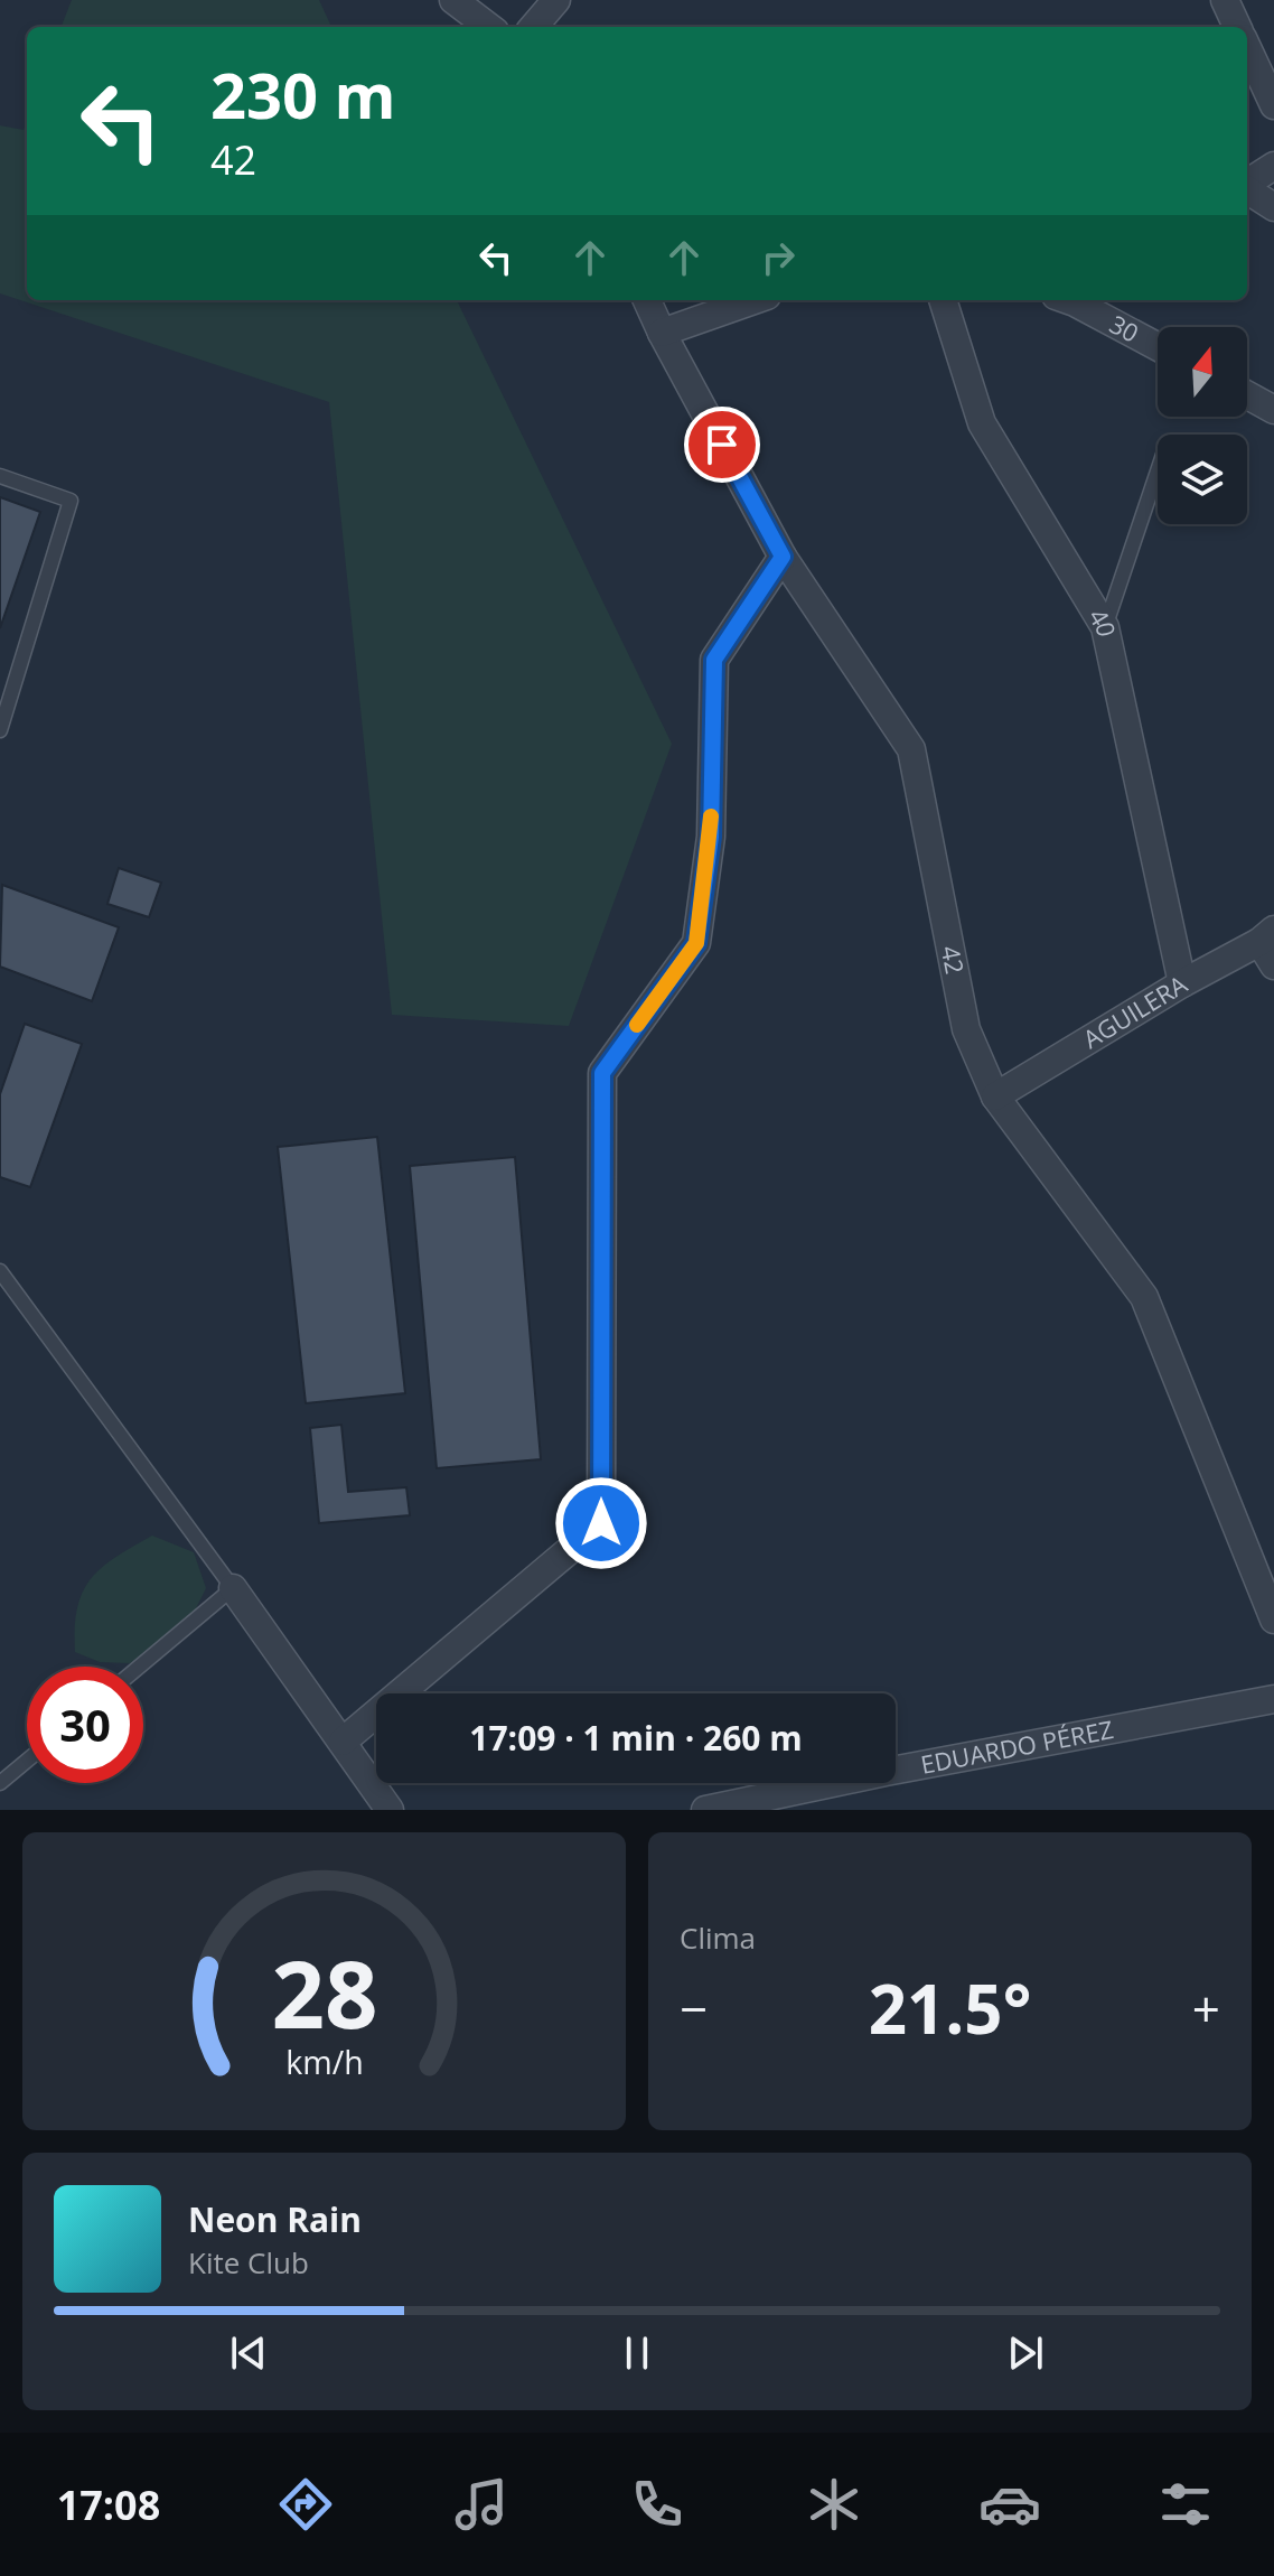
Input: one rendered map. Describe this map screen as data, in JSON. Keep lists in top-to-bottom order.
{
  "streets": {
    "street": [
      "30",
      "40",
      "42",
      "AGUILERA",
      "EDUARDO PÉREZ"
    ]
  },
  "crossings": [
    ["40", "AGUILERA"],
    ["42", "AGUILERA"]
  ],
  "north": "top",
  "page": {
    "turn": ["230 m", "42"],
    "limit": "30",
    "trip": "17:09 · 1 min · 260 m",
    "tile": "Clima",
    "heat": ["−", "21.5°", "+"],
    "song": ["Neon Rain", "Kite Club"],
    "tabs": "17:08",
    "gauge": ["28", "km/h"]
  }
}
